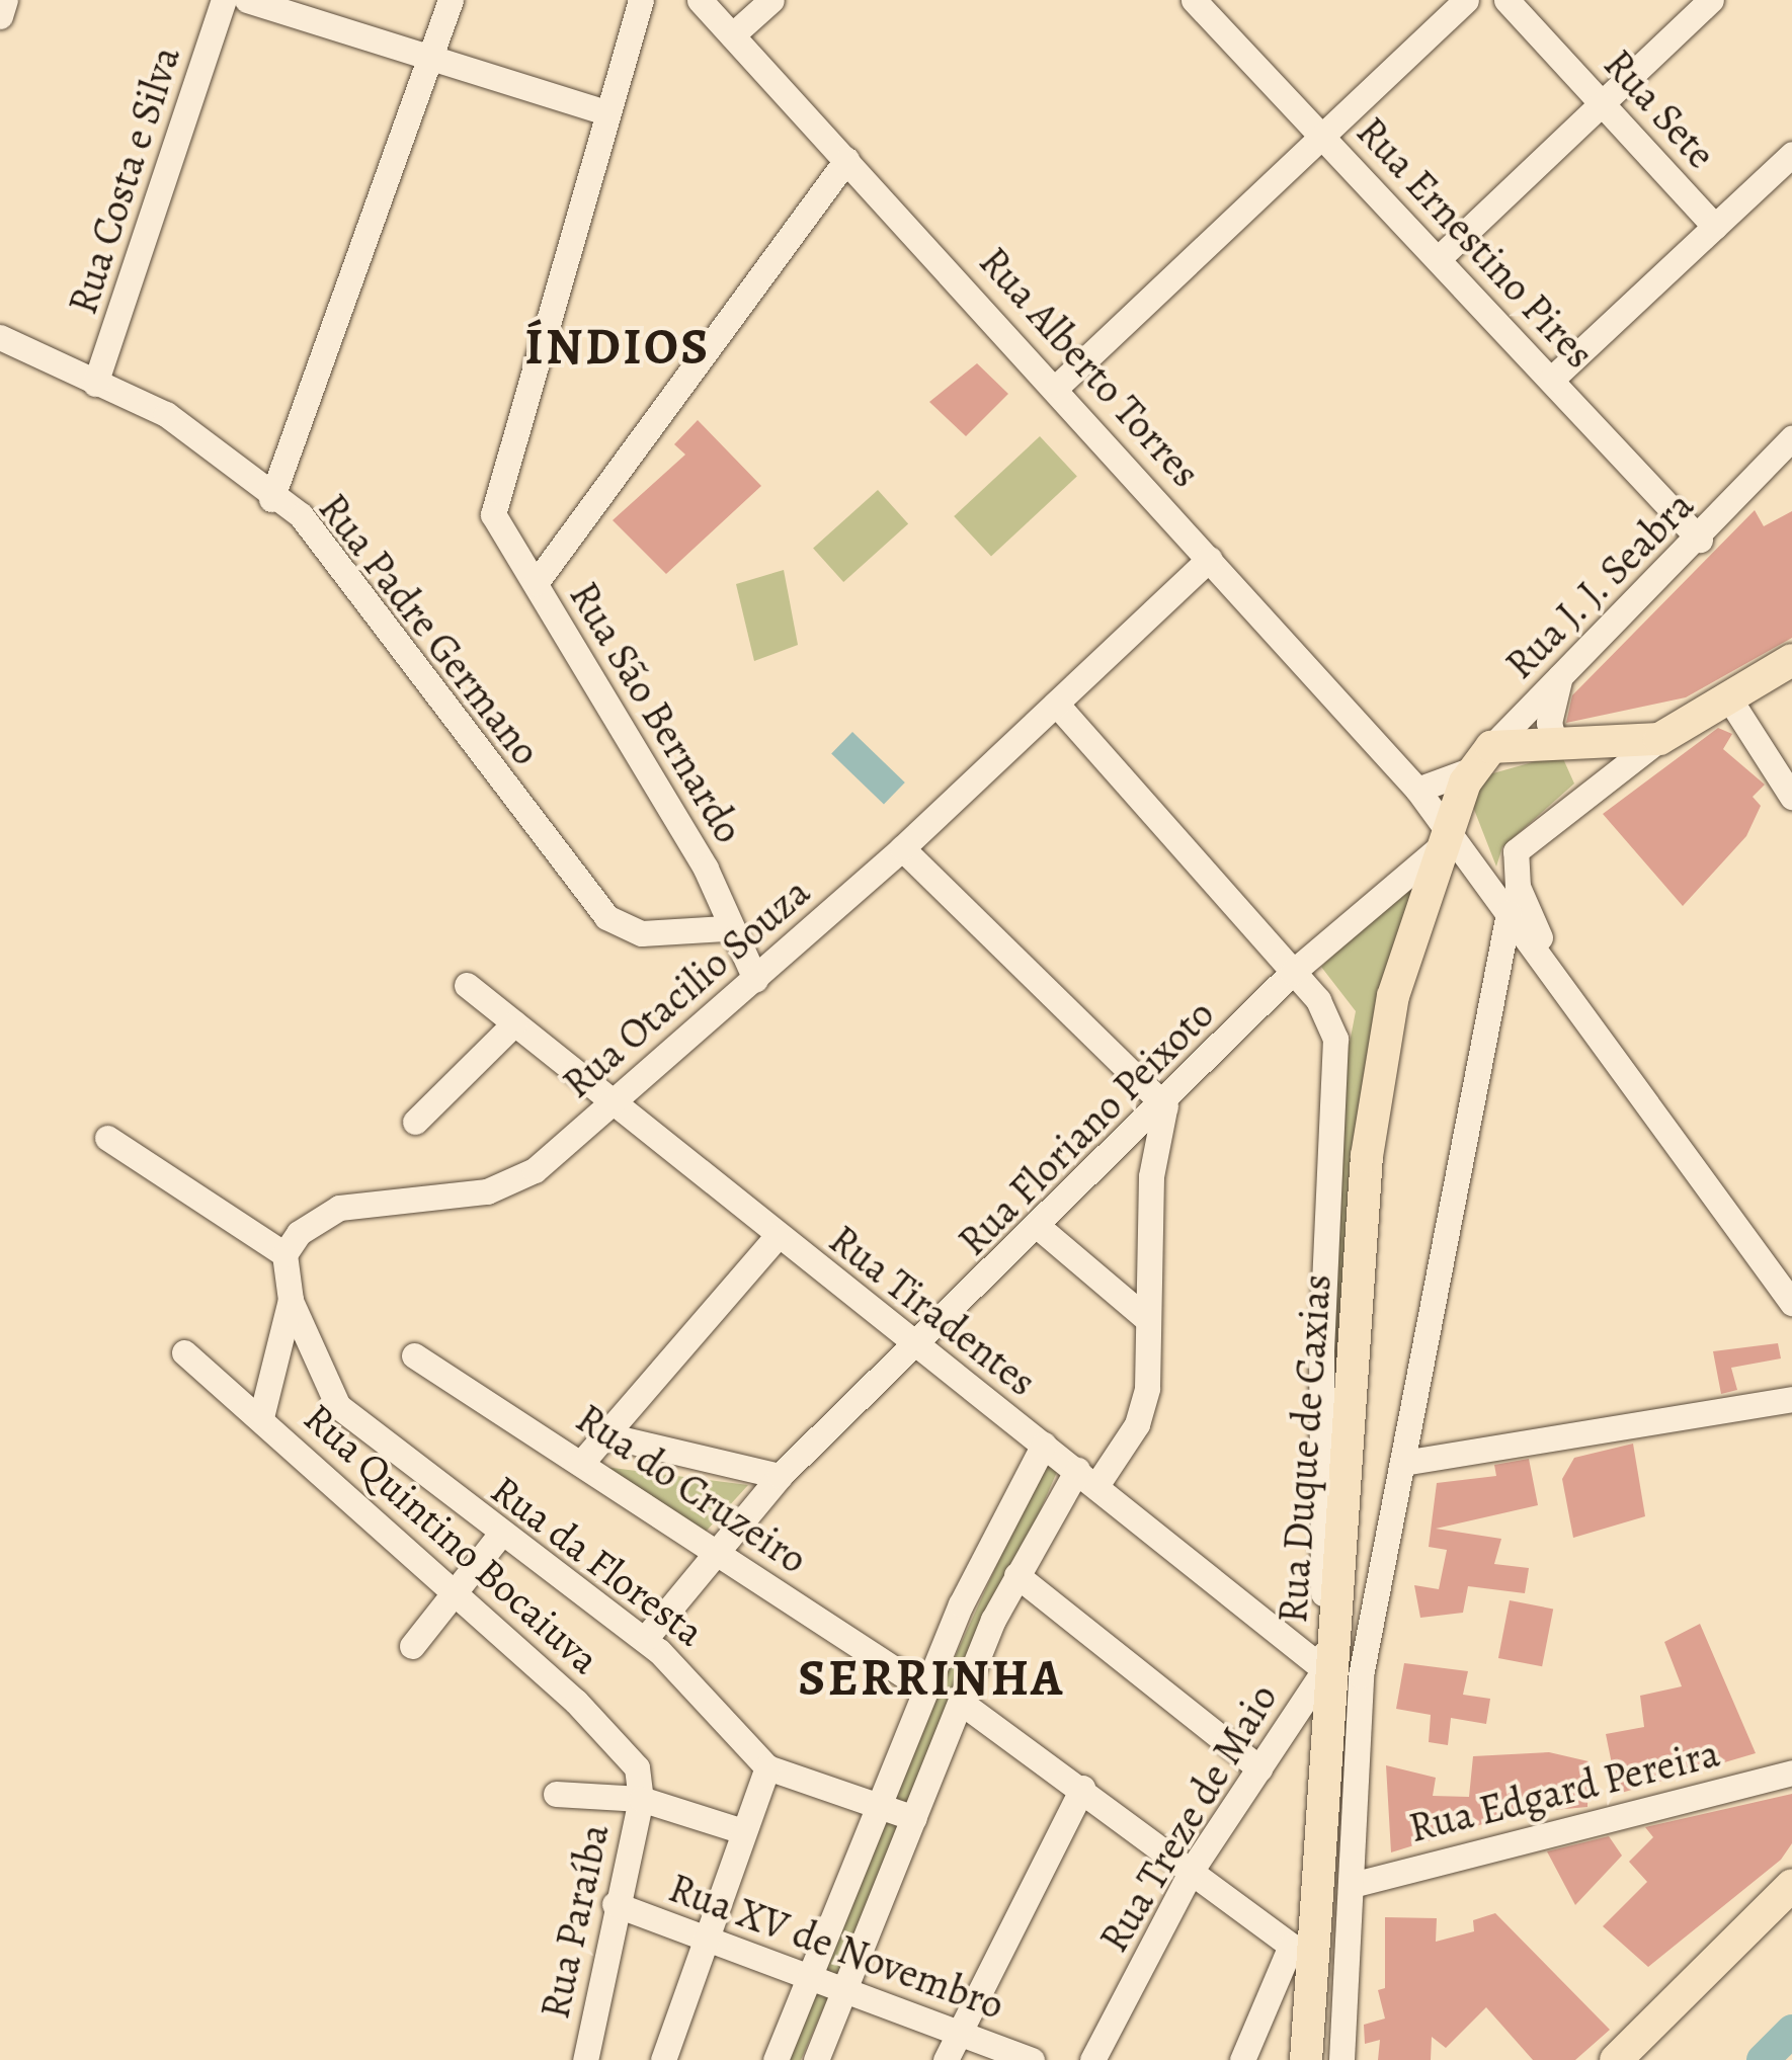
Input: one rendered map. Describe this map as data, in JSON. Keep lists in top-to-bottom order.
{
  "streets": {
    "main road": ["Rua Duque de Caxias"],
    "street": [
      "Rua Sete",
      "Rua Costa e Silva",
      "Rua Ernestino Pires",
      "Rua Alberto Torres",
      "Rua J. J. Seabra",
      "Rua Padre Germano",
      "Rua São Bernardo",
      "Rua Otacilio Souza",
      "Rua Floriano Peixoto",
      "Rua Tiradentes",
      "Rua do Cruzeiro",
      "Rua Quintino Bocaiuva",
      "Rua da Floresta",
      "Rua Edgard Pereira",
      "Rua Treze de Maio",
      "Rua Paraíba",
      "Rua XV de Novembro"
    ]
  },
  "crossings": [
    ["Rua Costa e Silva", "Rua Padre Germano"],
    ["Rua Ernestino Pires", "Rua J. J. Seabra"],
    ["Rua Alberto Torres", "Rua Otacilio Souza"],
    ["Rua Alberto Torres", "Rua Floriano Peixoto"],
    ["Rua Alberto Torres", "Rua Duque de Caxias"],
    ["Rua J. J. Seabra", "Rua Duque de Caxias"],
    ["Rua Padre Germano", "Rua São Bernardo"],
    ["Rua São Bernardo", "Rua Otacilio Souza"],
    ["Rua Otacilio Souza", "Rua Tiradentes"],
    ["Rua Otacilio Souza", "Rua Duque de Caxias"],
    ["Rua Floriano Peixoto", "Rua Tiradentes"],
    ["Rua Floriano Peixoto", "Rua Duque de Caxias"],
    ["Rua Floriano Peixoto", "Rua do Cruzeiro"],
    ["Rua Floriano Peixoto", "Rua da Floresta"],
    ["Rua Tiradentes", "Rua Duque de Caxias"],
    ["Rua Tiradentes", "Rua Treze de Maio"],
    ["Rua Duque de Caxias", "Rua Edgard Pereira"],
    ["Rua Duque de Caxias", "Rua Treze de Maio"],
    ["Rua Quintino Bocaiuva", "Rua Paraíba"],
    ["Rua Paraíba", "Rua XV de Novembro"]
  ],
  "districts": ["ÍNDIOS", "SERRINHA"]
}
